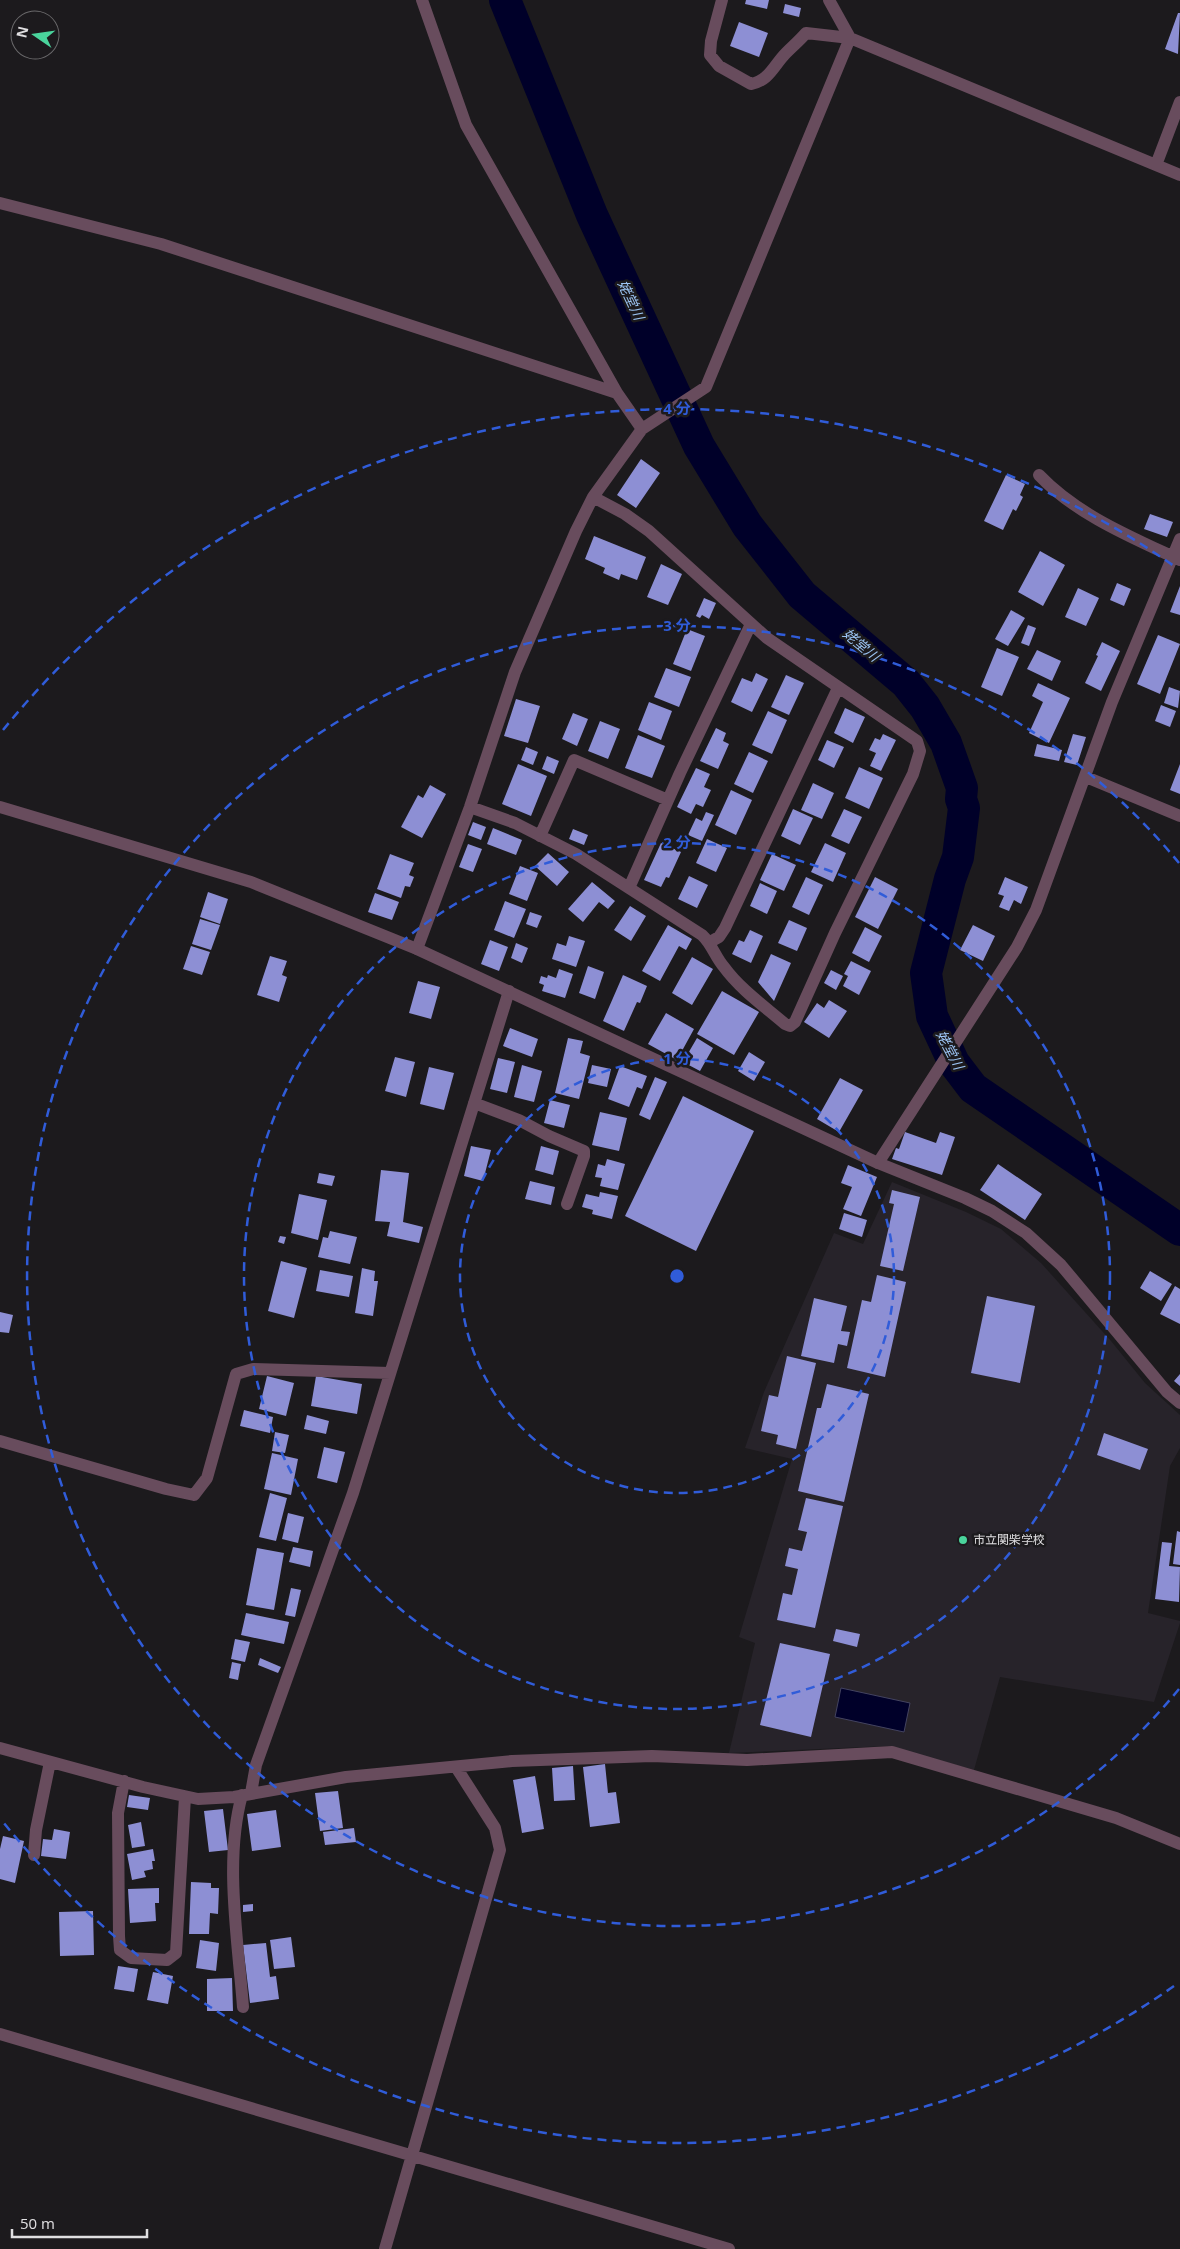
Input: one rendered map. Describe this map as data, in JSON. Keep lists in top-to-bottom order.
{
  "water": ["姥堂川"],
  "places": ["市立関柴学校"],
  "scale_bar": "50 m",
  "north": "left",
  "rings": [
    "4 分",
    "3 分",
    "2 分",
    "1 分"
  ]
}
